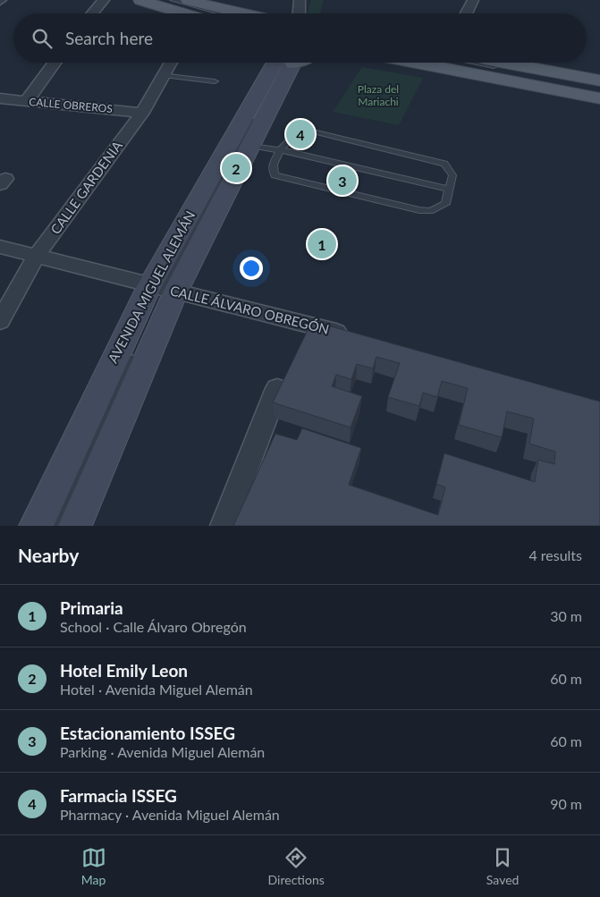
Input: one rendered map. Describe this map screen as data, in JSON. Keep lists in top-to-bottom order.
{
  "streets": {
    "main road": ["AVENIDA MIGUEL ALEMÁN"],
    "street": ["CALLE OBREROS", "CALLE GARDENIA", "CALLE ÁLVARO OBREGÓN"]
  },
  "crossings": [
    ["CALLE OBREROS", "CALLE GARDENIA"],
    ["CALLE GARDENIA", "CALLE ÁLVARO OBREGÓN"],
    ["AVENIDA MIGUEL ALEMÁN", "CALLE ÁLVARO OBREGÓN"]
  ],
  "parks": ["Plaza del Mariachi"],
  "page": {
    "search": "Search here",
    "pins": [
      "4",
      "2",
      "3",
      "1"
    ],
    "heading": ["Nearby", "4 results"],
    "list": [
      {
        "mark": "1",
        "name": "Primaria",
        "note": "School · Calle Álvaro Obregón",
        "value": "30 m"
      },
      {
        "mark": "2",
        "name": "Hotel Emily Leon",
        "note": "Hotel · Avenida Miguel Alemán",
        "value": "60 m"
      },
      {
        "mark": "3",
        "name": "Estacionamiento ISSEG",
        "note": "Parking · Avenida Miguel Alemán",
        "value": "60 m"
      },
      {
        "mark": "4",
        "name": "Farmacia ISSEG",
        "note": "Pharmacy · Avenida Miguel Alemán",
        "value": "90 m"
      }
    ],
    "nav": ["Map", "Directions", "Saved"]
  }
}
